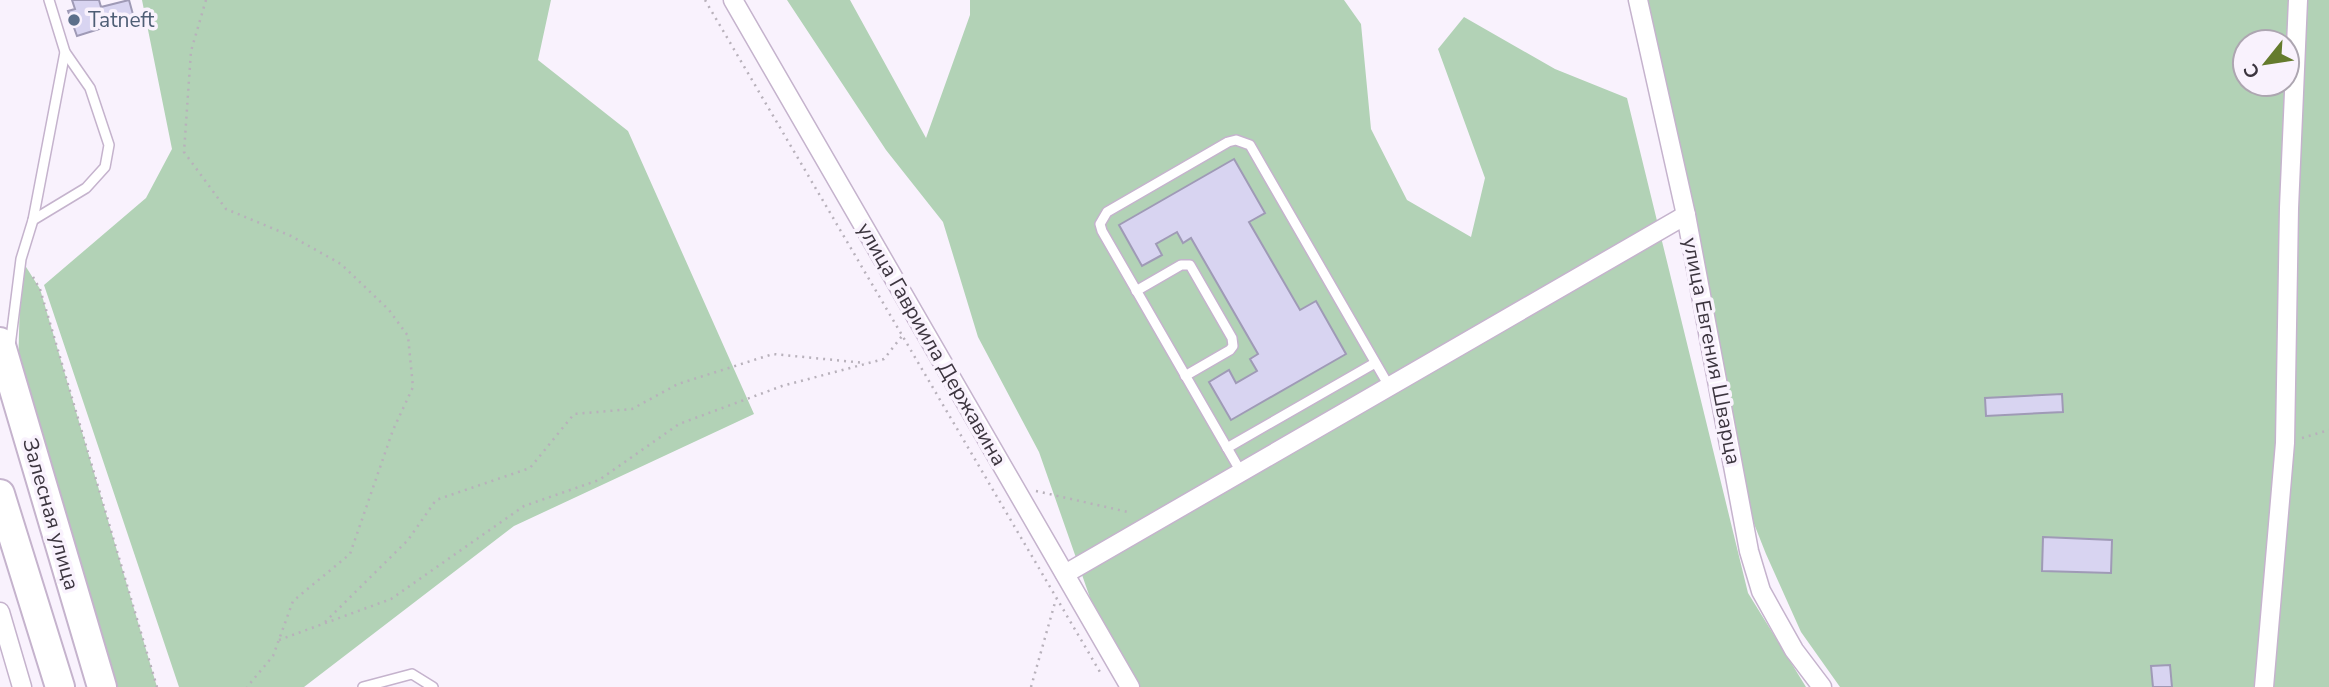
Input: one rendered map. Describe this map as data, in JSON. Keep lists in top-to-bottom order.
{
  "streets": {
    "main road": ["Залесная улица"],
    "street": ["улица Гавриила Державина", "улица Евгения Шварца"]
  },
  "places": ["Tatneft"],
  "north": "bottom left"
}
